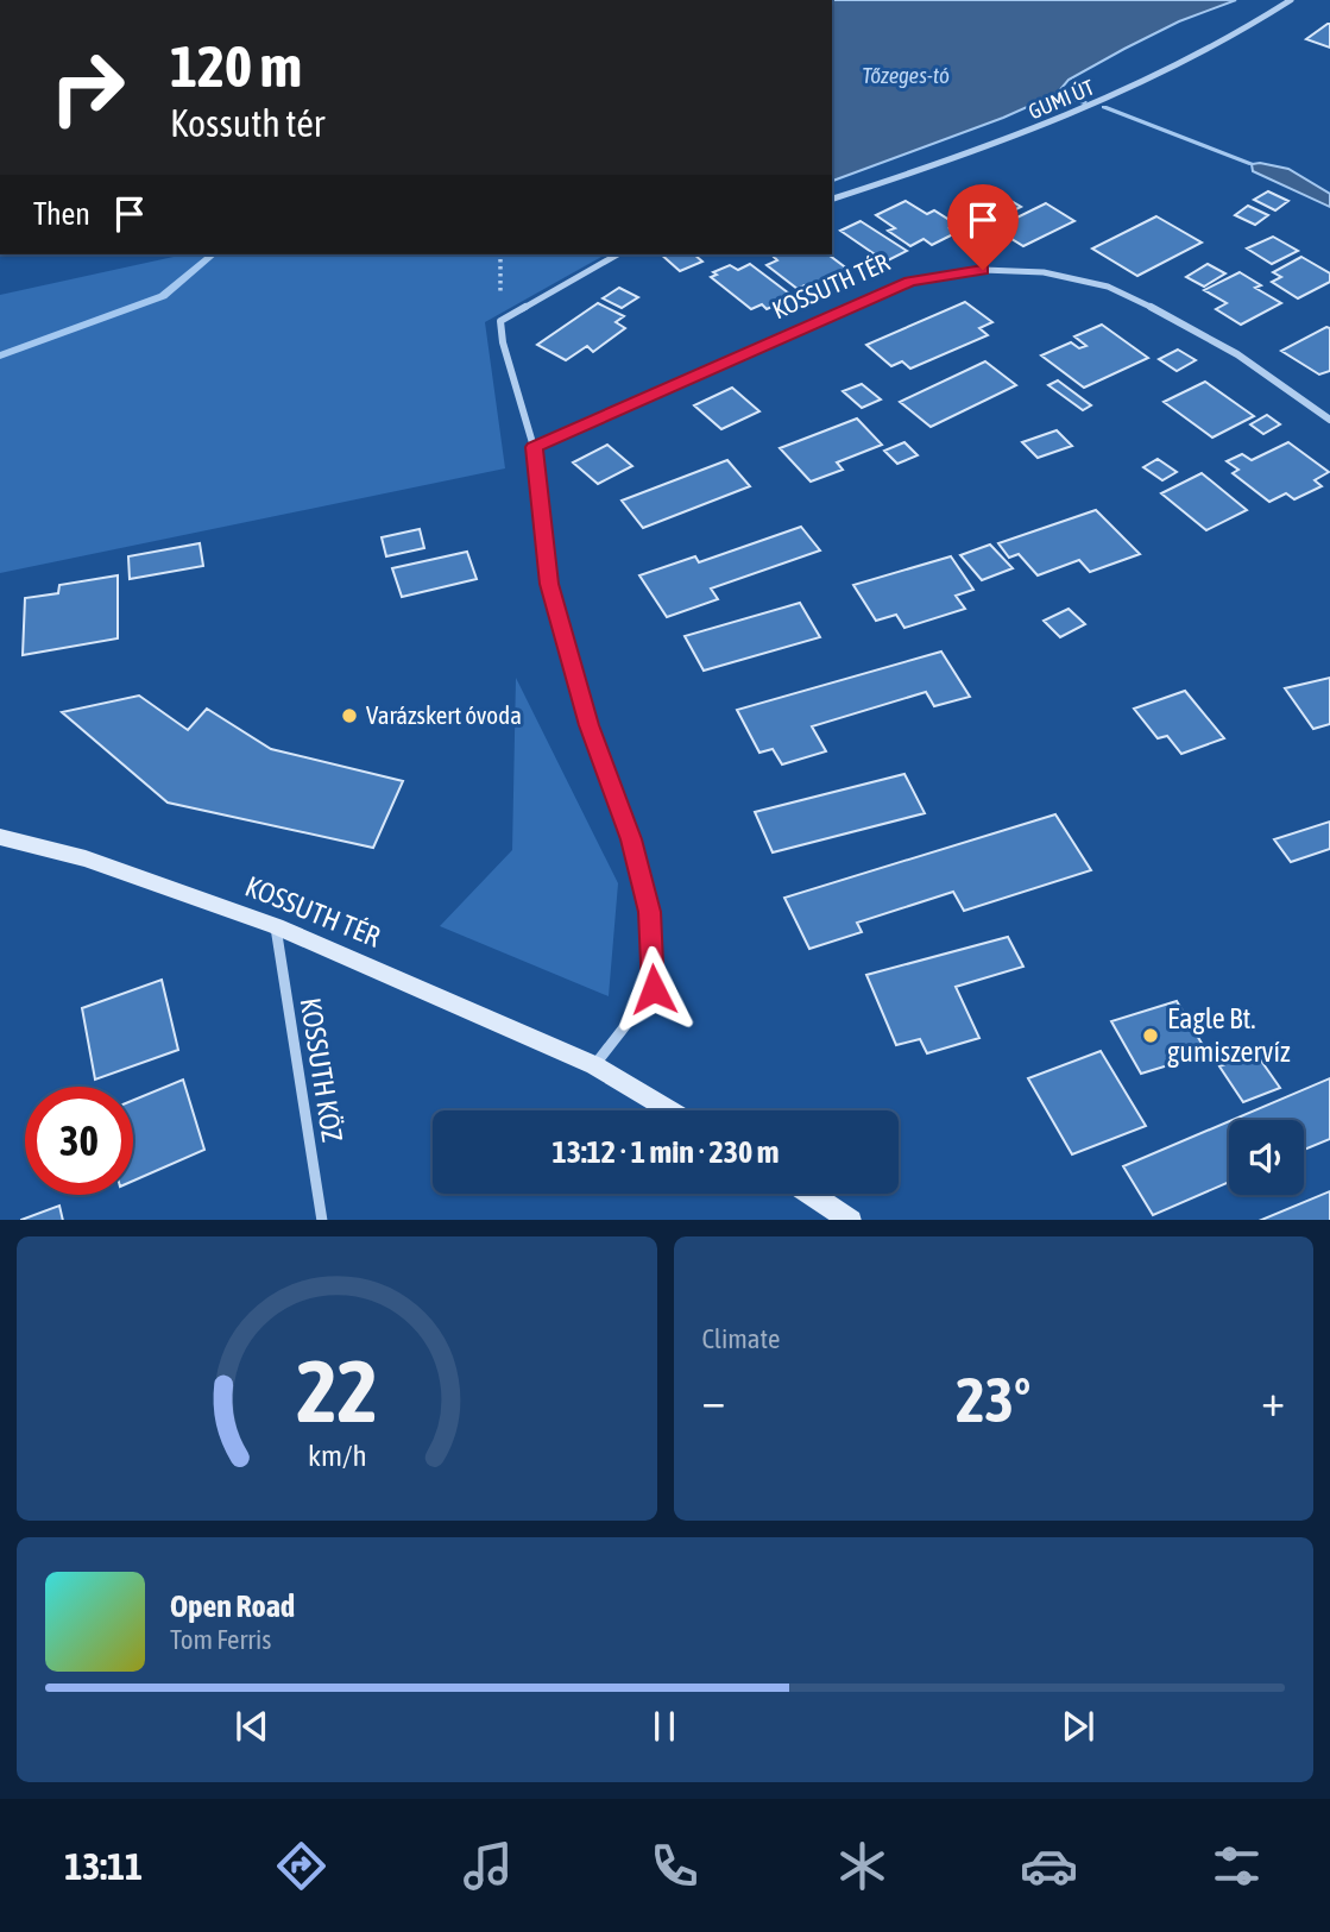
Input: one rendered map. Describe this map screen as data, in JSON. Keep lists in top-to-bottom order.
{
  "streets": {
    "main road": ["KOSSUTH TÉR"],
    "street": ["GUMI ÚT", "KOSSUTH KÖZ"]
  },
  "crossings": [
    ["KOSSUTH TÉR", "KOSSUTH KÖZ"]
  ],
  "water": ["Tőzeges-tó"],
  "places": ["Varázskert óvoda", "Eagle Bt. gumiszervíz"],
  "page": {
    "turn": ["120 m", "Kossuth tér"],
    "then": "Then",
    "limit": "30",
    "trip": "13:12 · 1 min · 230 m",
    "tile": "Climate",
    "heat": ["−", "23°", "+"],
    "song": ["Open Road", "Tom Ferris"],
    "tabs": "13:11",
    "gauge": ["22", "km/h"]
  }
}
